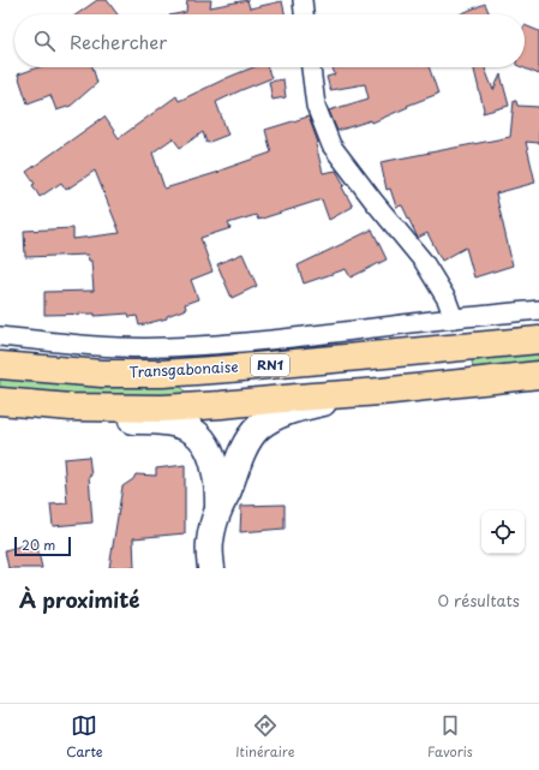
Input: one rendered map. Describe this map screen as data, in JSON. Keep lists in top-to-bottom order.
{
  "streets": {
    "highway": ["RN1", "Transgabonaise"]
  },
  "scale_bar": "20 m",
  "page": {
    "search": "Rechercher",
    "scale": "20 m",
    "heading": ["À proximité", "0 résultats"],
    "nav": ["Carte", "Itinéraire", "Favoris"]
  }
}
